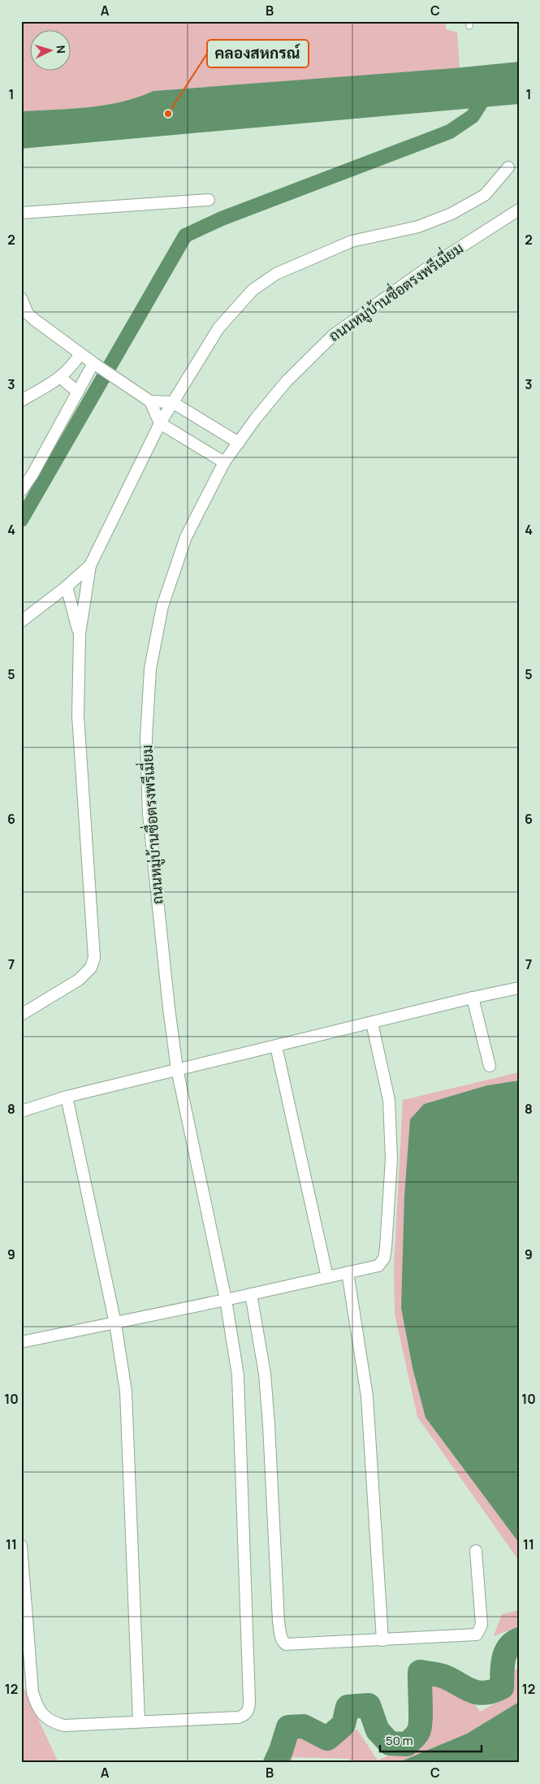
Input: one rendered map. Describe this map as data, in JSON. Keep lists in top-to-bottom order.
{
  "streets": {
    "street": ["ถนนหมู่บ้านซื่อตรงพรีเมี่ยม"]
  },
  "places": ["คลองสหกรณ์"],
  "scale_bar": "50 m",
  "north": "right",
  "grid": {
    "columns": ["A", "B", "C"],
    "rows": [
      "1",
      "2",
      "3",
      "4",
      "5",
      "6",
      "7",
      "8",
      "9",
      "10",
      "11",
      "12"
    ]
  }
}
